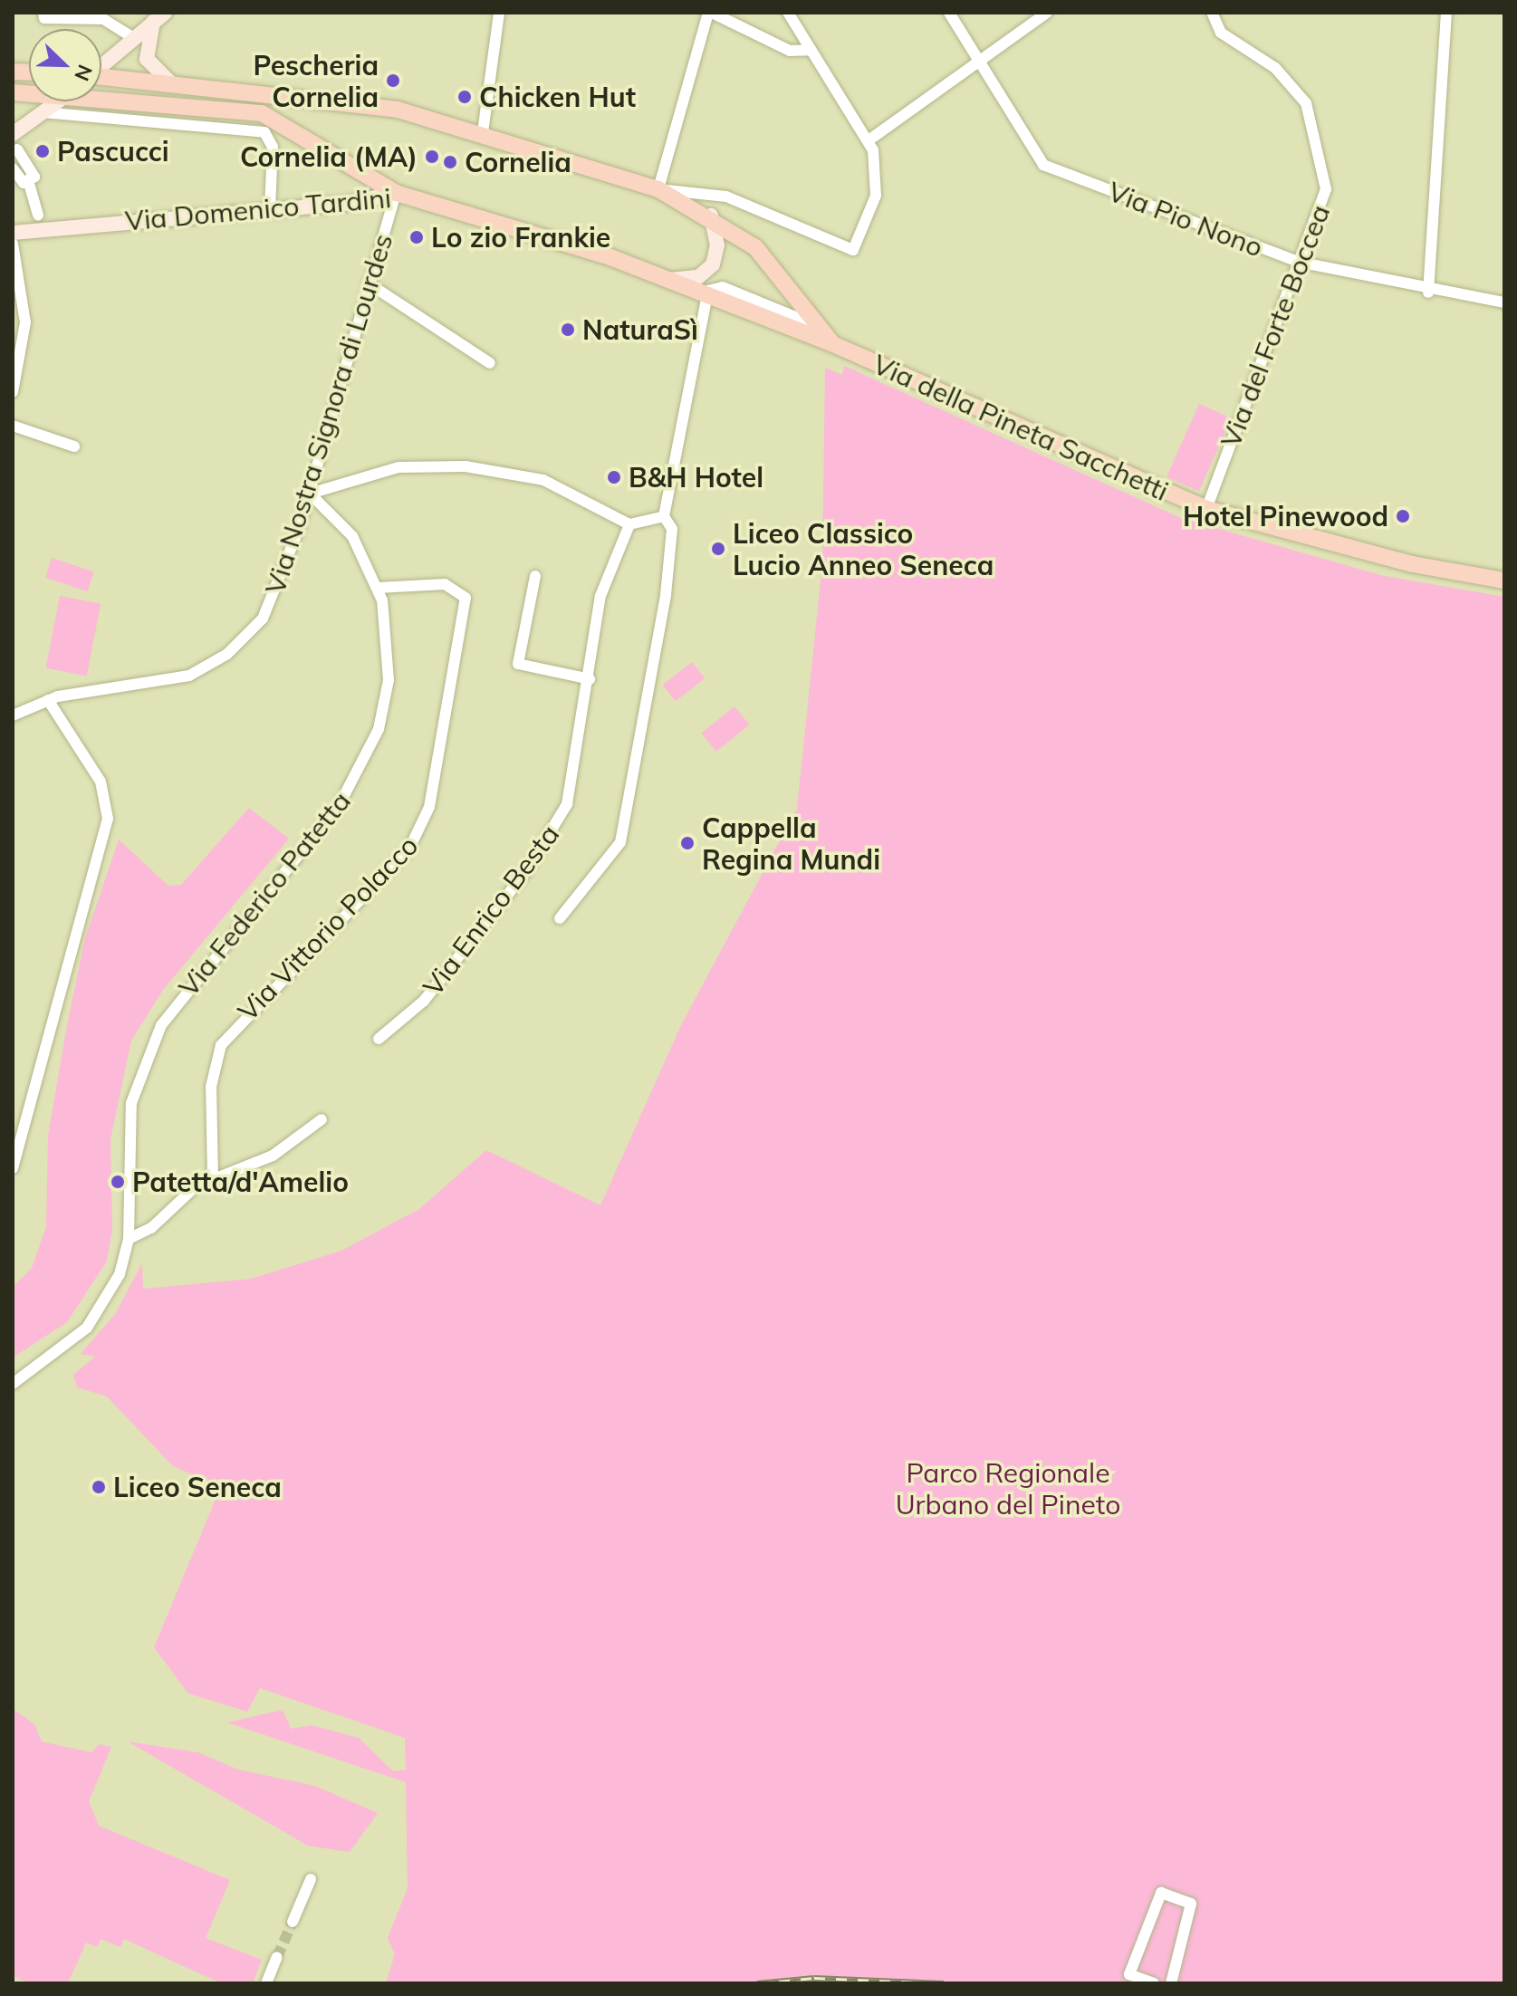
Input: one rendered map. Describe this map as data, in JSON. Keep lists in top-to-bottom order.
{
  "streets": {
    "main road": ["Via Domenico Tardini", "Via della Pineta Sacchetti"],
    "street": [
      "Via Pio Nono",
      "Via del Forte Boccea",
      "Via Nostra Signora di Lourdes",
      "Via Federico Patetta",
      "Via Enrico Besta",
      "Via Vittorio Polacco"
    ]
  },
  "crossings": [
    ["Via Domenico Tardini", "Via Nostra Signora di Lourdes"],
    ["Via Domenico Tardini", "Via della Pineta Sacchetti"],
    ["Via Pio Nono", "Via del Forte Boccea"],
    ["Via del Forte Boccea", "Via della Pineta Sacchetti"],
    ["Via Nostra Signora di Lourdes", "Via Federico Patetta"],
    ["Via Federico Patetta", "Via Vittorio Polacco"]
  ],
  "parks": ["Parco Regionale Urbano del Pineto"],
  "places": [
    "Pescheria Cornelia",
    "Chicken Hut",
    "Pascucci",
    "Cornelia (MA)",
    "Cornelia",
    "Lo zio Frankie",
    "NaturaSì",
    "B&H Hotel",
    "Hotel Pinewood",
    "Liceo Classico Lucio Anneo Seneca",
    "Cappella Regina Mundi",
    "Patetta/d'Amelio",
    "Liceo Seneca"
  ],
  "north": "bottom right"
}
